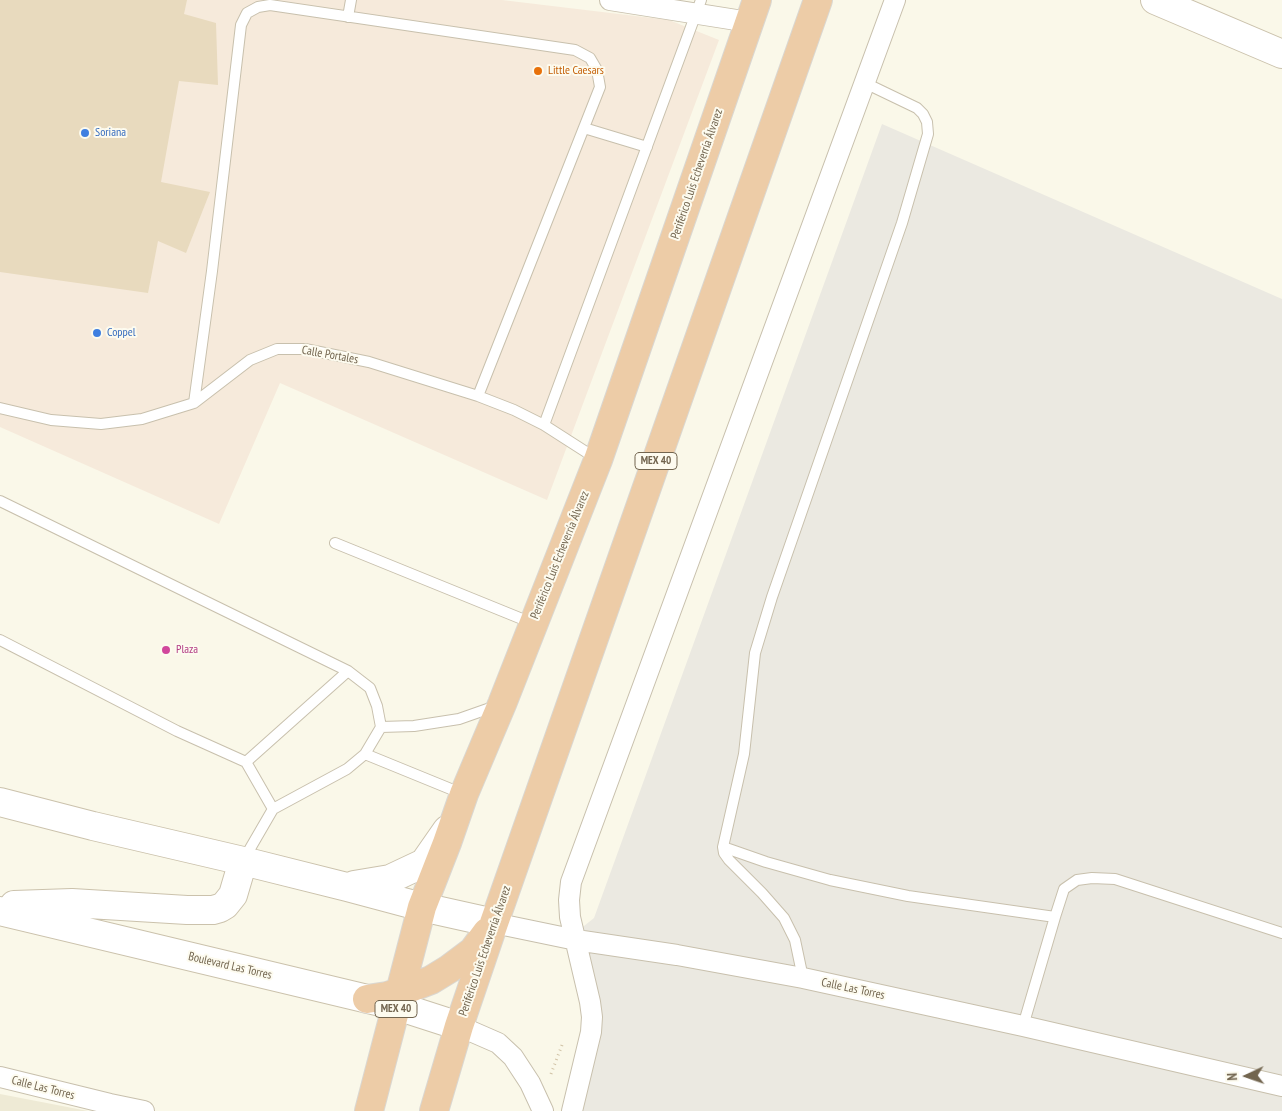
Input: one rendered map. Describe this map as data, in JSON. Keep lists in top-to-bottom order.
{
  "streets": {
    "highway": ["Periférico Luis Echeverría Álvarez", "MEX 40"],
    "main road": ["Boulevard Las Torres", "Calle Las Torres"],
    "lane": ["Calle Portales"]
  },
  "crossings": [
    ["Periférico Luis Echeverría Álvarez", "Calle Portales"],
    ["Periférico Luis Echeverría Álvarez", "Calle Las Torres"]
  ],
  "places": [
    "Little Caesars",
    "Soriana",
    "Coppel",
    "Plaza"
  ],
  "north": "left"
}
